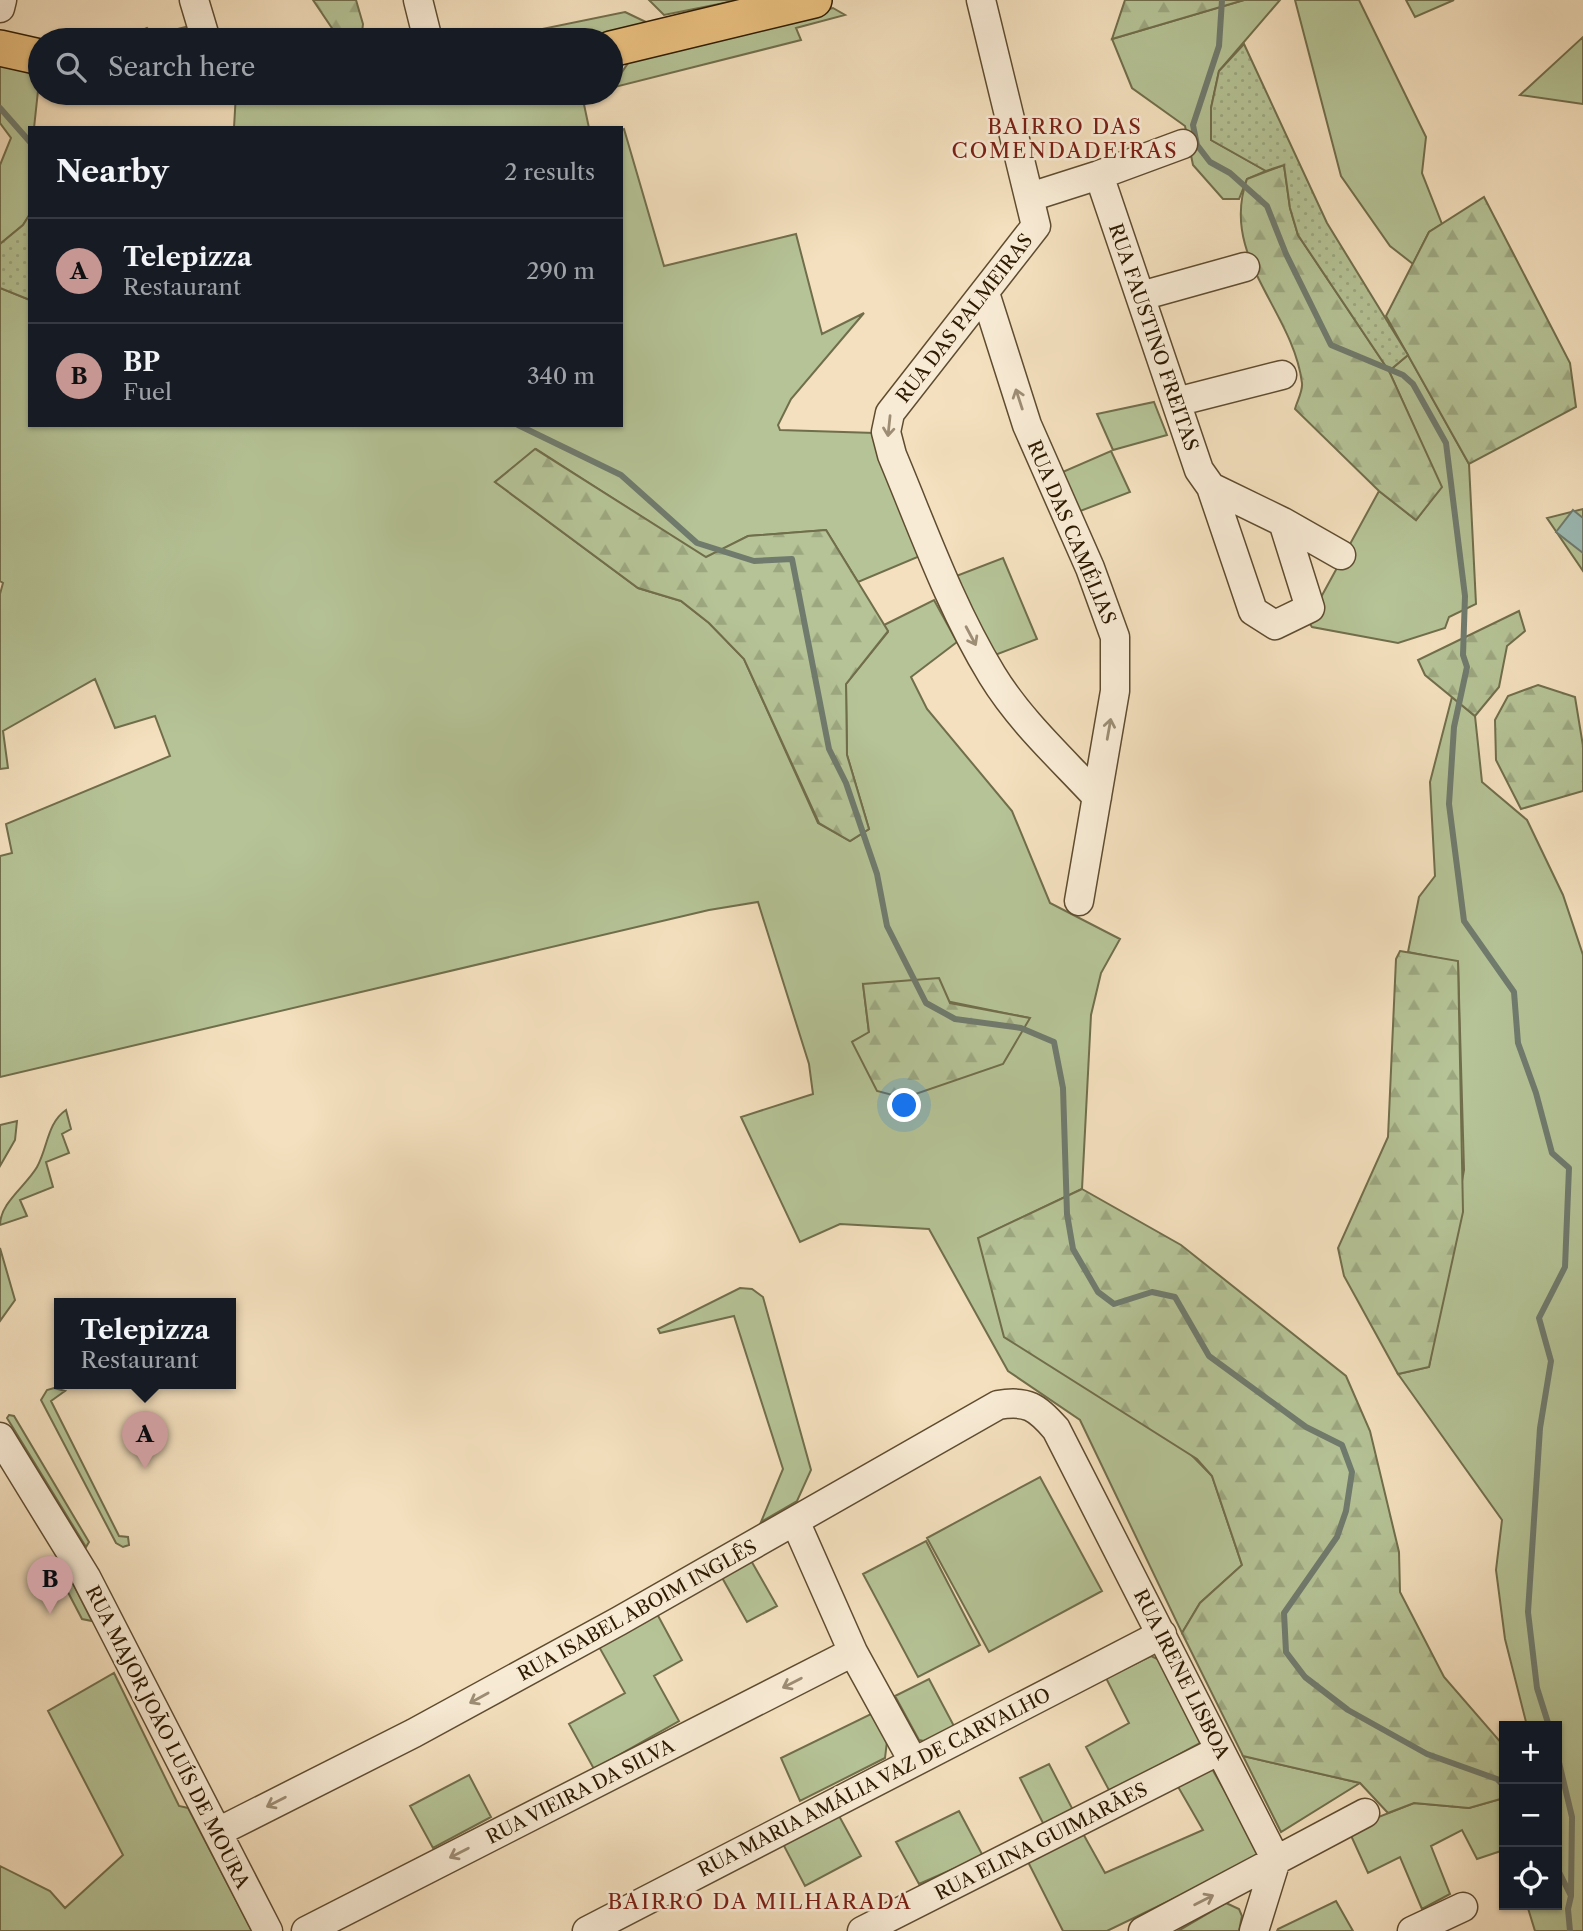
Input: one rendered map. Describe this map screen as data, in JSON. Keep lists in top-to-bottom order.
{
  "streets": {
    "street": [
      "RUA DAS PALMEIRAS",
      "RUA FAUSTINO FREITAS",
      "RUA DAS CAMÉLIAS",
      "RUA ISABEL ABOIM INGLÊS",
      "RUA IRENE LISBOA",
      "RUA MAJOR JOÃO LUÍS DE MOURA",
      "RUA MARIA AMÁLIA VAZ DE CARVALHO",
      "RUA VIEIRA DA SILVA",
      "RUA ELINA GUIMARÃES"
    ]
  },
  "crossings": [
    ["RUA DAS PALMEIRAS", "RUA DAS CAMÉLIAS"],
    ["RUA ISABEL ABOIM INGLÊS", "RUA IRENE LISBOA"],
    ["RUA ISABEL ABOIM INGLÊS", "RUA MAJOR JOÃO LUÍS DE MOURA"],
    ["RUA IRENE LISBOA", "RUA MARIA AMÁLIA VAZ DE CARVALHO"],
    ["RUA IRENE LISBOA", "RUA ELINA GUIMARÃES"]
  ],
  "one_way": [
    "RUA DAS PALMEIRAS",
    "RUA DAS CAMÉLIAS",
    "RUA ISABEL ABOIM INGLÊS",
    "RUA VIEIRA DA SILVA"
  ],
  "districts": ["BAIRRO DAS COMENDADEIRAS", "BAIRRO DA MILHARADA"],
  "page": {
    "search": "Search here",
    "heading": ["Nearby", "2 results"],
    "list": [
      {
        "mark": "A",
        "name": "Telepizza",
        "note": "Restaurant",
        "value": "290 m"
      },
      {
        "mark": "B",
        "name": "BP",
        "note": "Fuel",
        "value": "340 m"
      }
    ],
    "popup": ["Telepizza", "Restaurant"],
    "pins": ["A", "B"],
    "map_buttons": ["+", "−"]
  }
}
